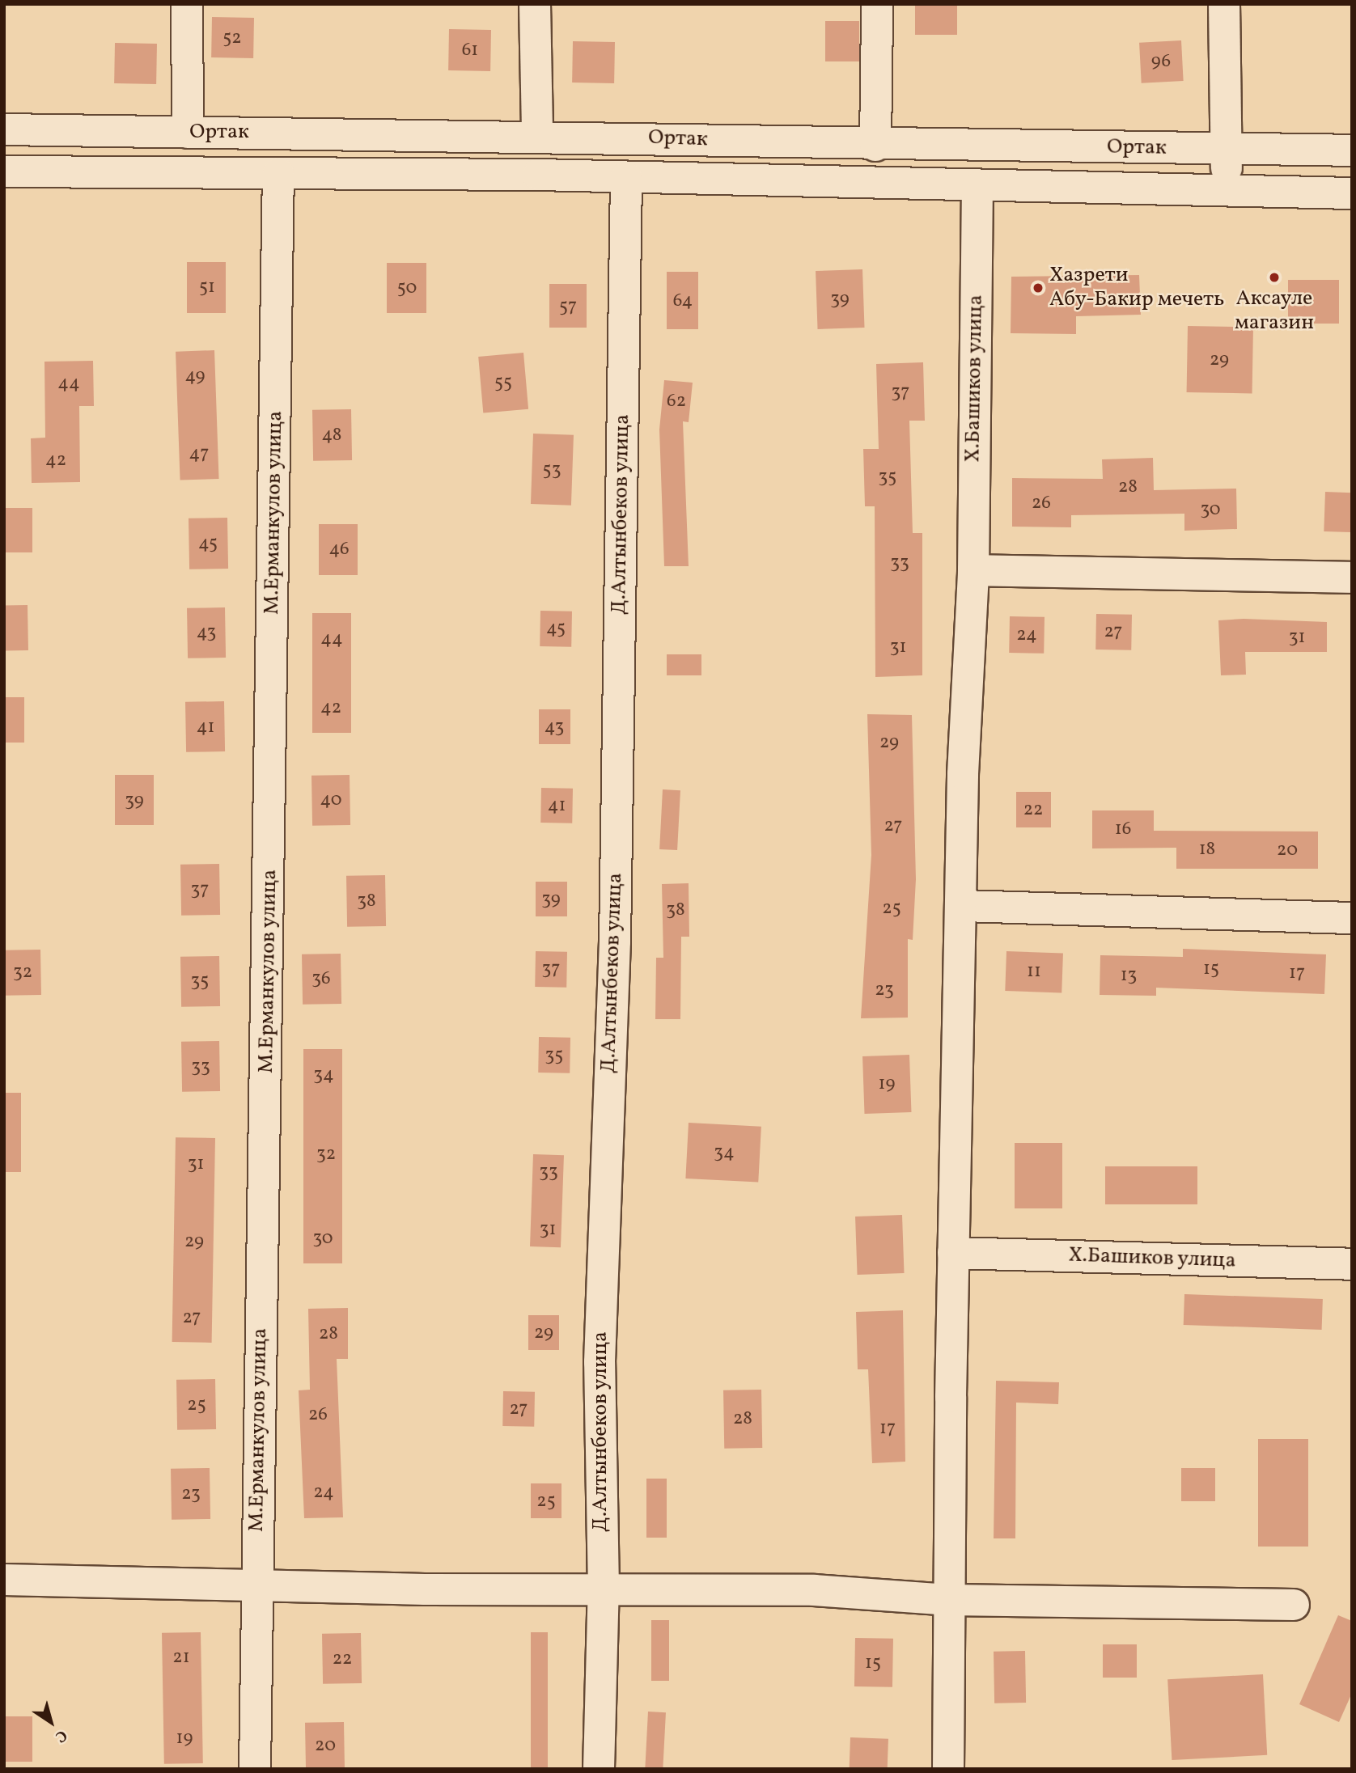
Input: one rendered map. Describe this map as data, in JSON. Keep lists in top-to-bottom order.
{
  "streets": {
    "street": [
      "Ортак",
      "Х.Башиков улица",
      "М.Ерманкулов улица",
      "Д.Алтынбеков улица"
    ]
  },
  "crossings": [
    ["Ортак", "Х.Башиков улица"],
    ["Ортак", "М.Ерманкулов улица"],
    ["Ортак", "Д.Алтынбеков улица"]
  ],
  "places": ["Аксауле магазин", "Хазрети Абу-Бакир мечеть"],
  "house_numbers": [
    "52",
    "61",
    "96",
    "51",
    "50",
    "39",
    "64",
    "57",
    "29",
    "49",
    "55",
    "44",
    "37",
    "62",
    "48",
    "47",
    "42",
    "53",
    "35",
    "28",
    "26",
    "30",
    "45",
    "46",
    "33",
    "45",
    "27",
    "43",
    "24",
    "31",
    "44",
    "31",
    "42",
    "41",
    "43",
    "29",
    "40",
    "39",
    "41",
    "22",
    "27",
    "16",
    "18",
    "20",
    "37",
    "39",
    "38",
    "25",
    "38",
    "37",
    "15",
    "11",
    "32",
    "17",
    "13",
    "36",
    "35",
    "23",
    "35",
    "33",
    "34",
    "19",
    "34",
    "32",
    "31",
    "33",
    "31",
    "30",
    "29",
    "27",
    "29",
    "28",
    "25",
    "27",
    "26",
    "28",
    "17",
    "24",
    "23",
    "25",
    "21",
    "22",
    "15",
    "19",
    "20"
  ],
  "north": "bottom right"
}
